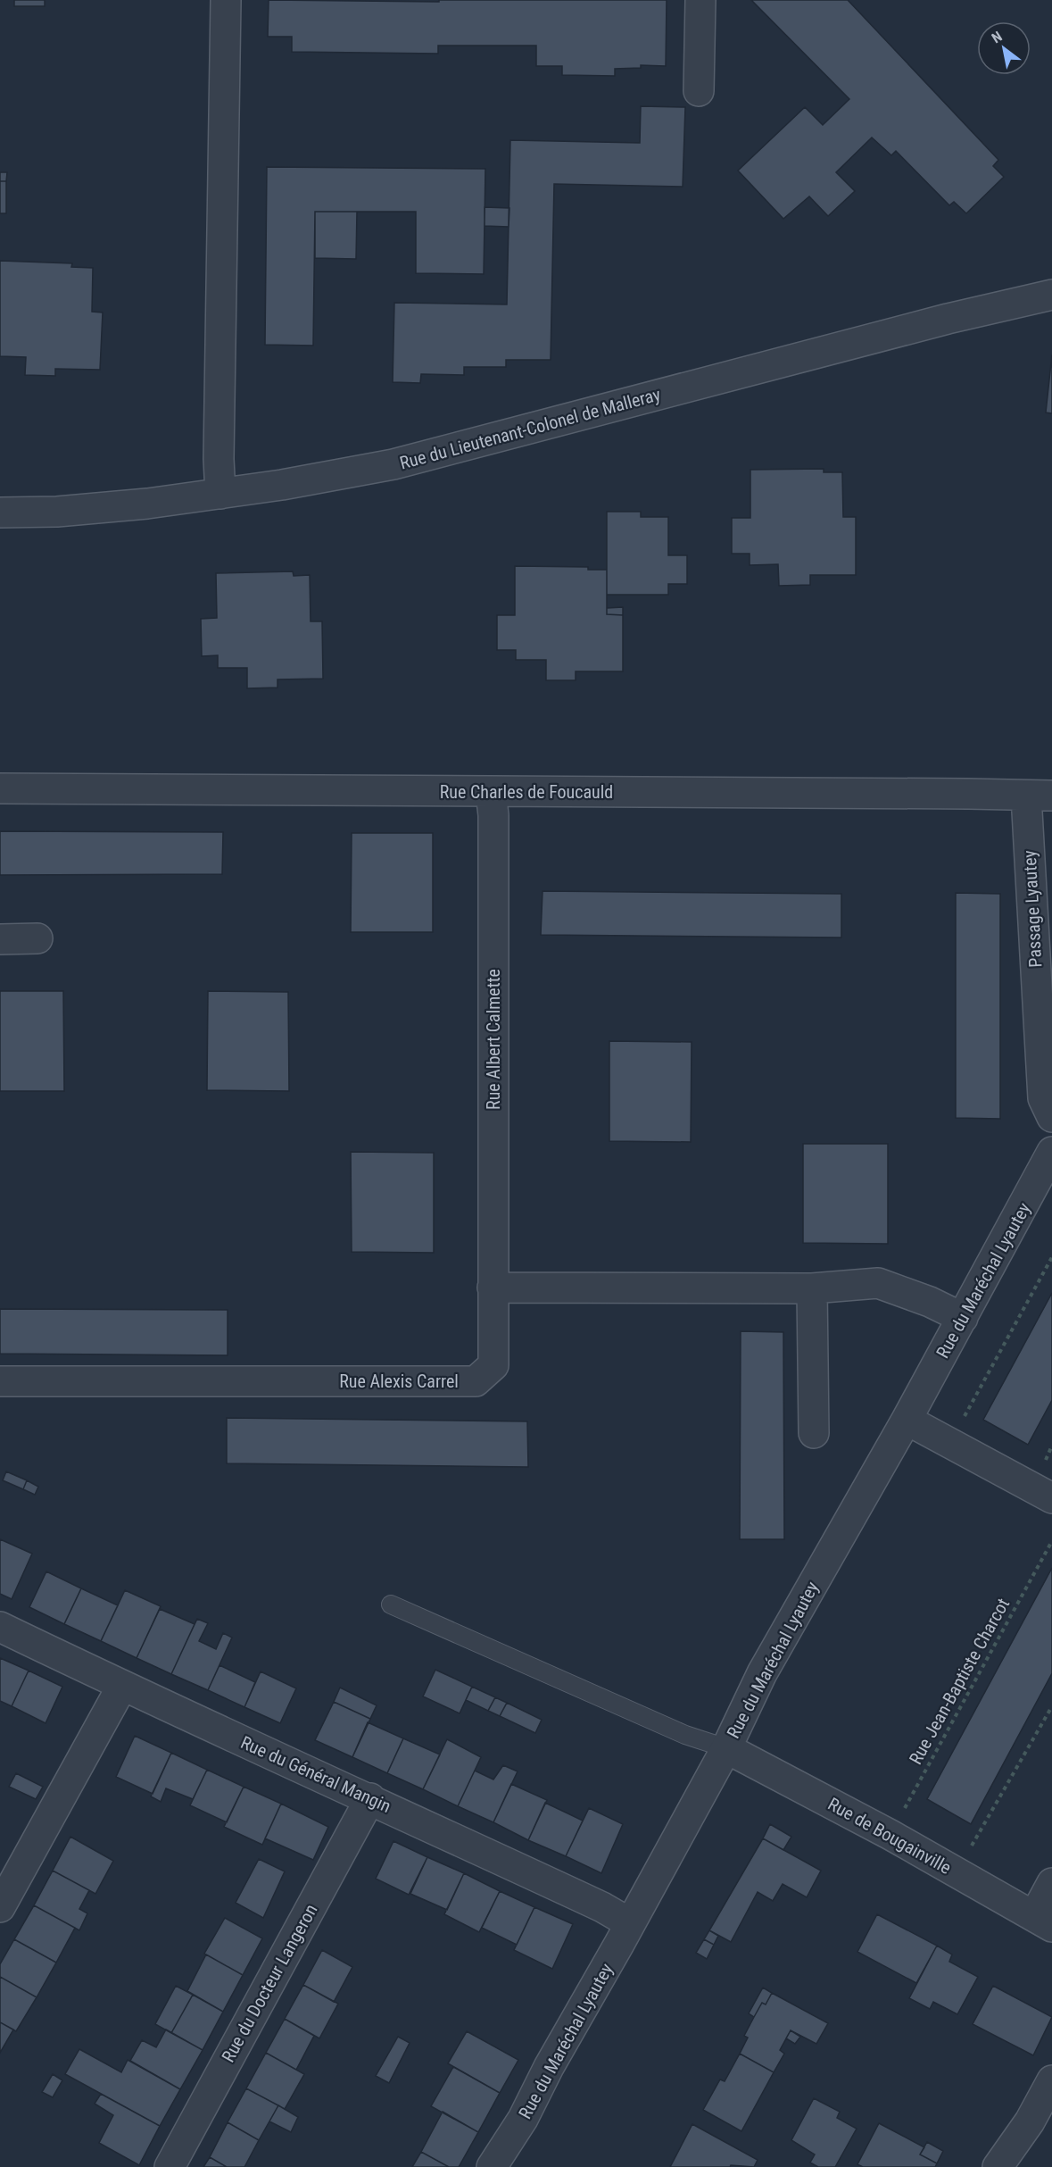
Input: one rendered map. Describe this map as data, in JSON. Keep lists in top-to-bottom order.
{
  "streets": {
    "street": [
      "Rue du Lieutenant-Colonel de Malleray",
      "Rue Charles de Foucauld",
      "Passage Lyautey",
      "Rue Albert Calmette",
      "Rue du Maréchal Lyautey",
      "Rue Alexis Carrel",
      "Rue du Général Mangin",
      "Rue de Bougainville",
      "Rue du Docteur Langeron"
    ],
    "path": ["Rue Jean-Baptiste Charcot"]
  },
  "crossings": [
    ["Rue Charles de Foucauld", "Passage Lyautey"],
    ["Rue Charles de Foucauld", "Rue Albert Calmette"],
    ["Rue Albert Calmette", "Rue Alexis Carrel"],
    ["Rue du Maréchal Lyautey", "Rue du Général Mangin"],
    ["Rue du Maréchal Lyautey", "Rue de Bougainville"],
    ["Rue Jean-Baptiste Charcot", "Rue de Bougainville"],
    ["Rue du Général Mangin", "Rue du Docteur Langeron"]
  ],
  "north": "top left"
}
